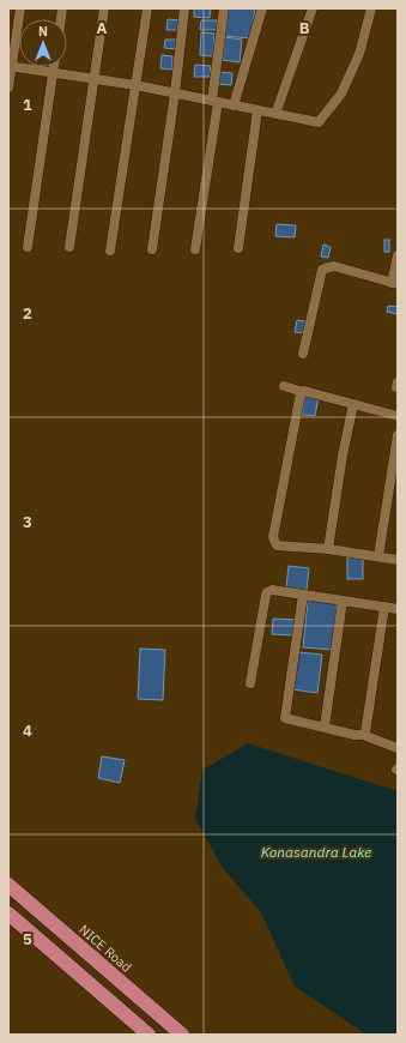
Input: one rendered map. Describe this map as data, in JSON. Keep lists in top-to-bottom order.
{
  "streets": {
    "highway": ["NICE Road"]
  },
  "water": ["Konasandra Lake"],
  "north": "top",
  "grid": {
    "columns": ["A", "B"],
    "rows": [
      "1",
      "2",
      "3",
      "4",
      "5"
    ]
  }
}
